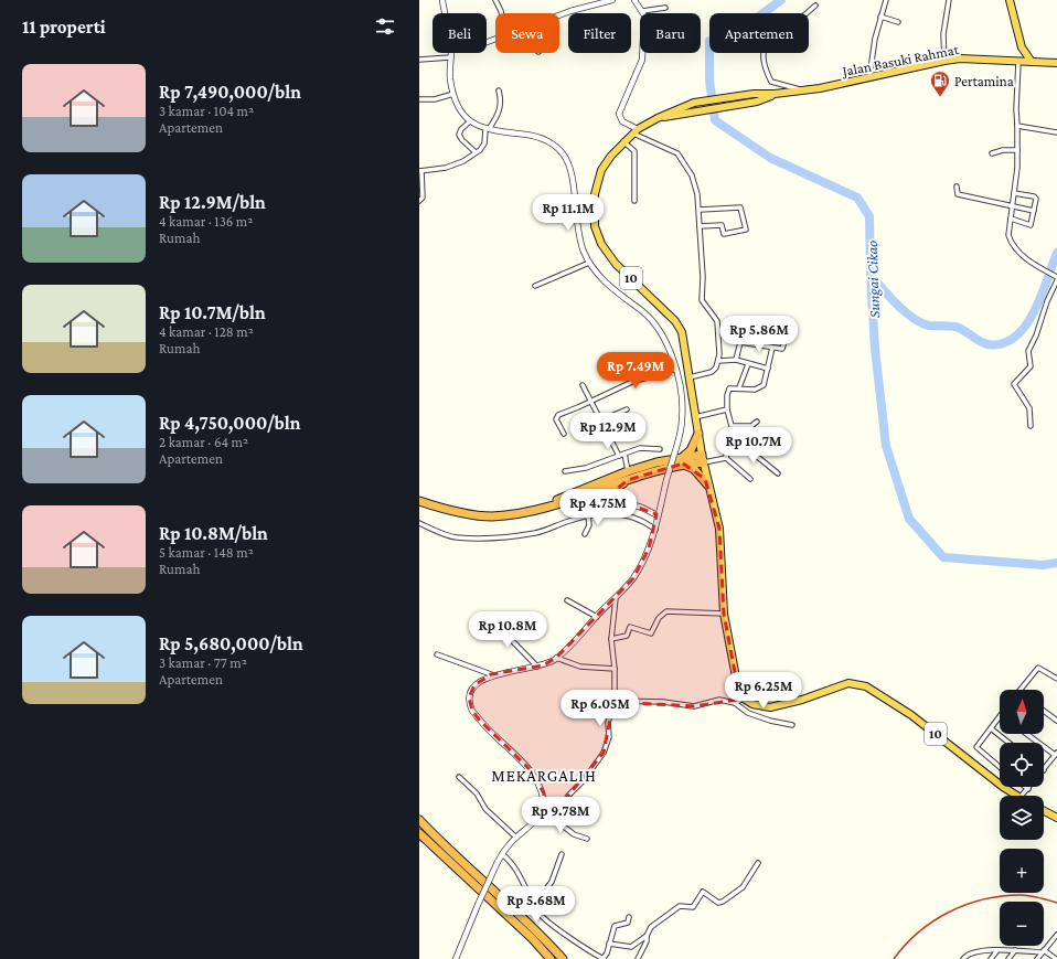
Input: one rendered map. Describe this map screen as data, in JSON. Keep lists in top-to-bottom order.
{
  "streets": {
    "highway": ["Jalan Basuki Rahmat", "10"]
  },
  "crossings": [
    ["Jalan Basuki Rahmat", "10"]
  ],
  "districts": ["MEKARGALIH"],
  "water": ["Sungai Cikao"],
  "places": {
    "fuel station": ["Pertamina"]
  },
  "north": "top",
  "page": {
    "heading": "11 properti",
    "chip": [
      "Beli",
      "Sewa",
      "Filter",
      "Baru",
      "Apartemen"
    ],
    "list": [
      {
        "name": "Rp 7,490,000/bln",
        "note": "3 kamar · 104 m² · Apartemen"
      },
      {
        "name": "Rp 12.9M/bln",
        "note": "4 kamar · 136 m² · Rumah"
      },
      {
        "name": "Rp 10.7M/bln",
        "note": "4 kamar · 128 m² · Rumah"
      },
      {
        "name": "Rp 4,750,000/bln",
        "note": "2 kamar · 64 m² · Apartemen"
      },
      {
        "name": "Rp 10.8M/bln",
        "note": "5 kamar · 148 m² · Rumah"
      },
      {
        "name": "Rp 5,680,000/bln",
        "note": "3 kamar · 77 m² · Apartemen"
      }
    ],
    "price": [
      "Rp 11.1M",
      "Rp 5.86M",
      "Rp 7.49M",
      "Rp 12.9M",
      "Rp 10.7M",
      "Rp 4.75M",
      "Rp 10.8M",
      "Rp 6.25M",
      "Rp 6.05M",
      "Rp 9.78M",
      "Rp 5.68M"
    ],
    "map_buttons": ["+", "−"]
  }
}
